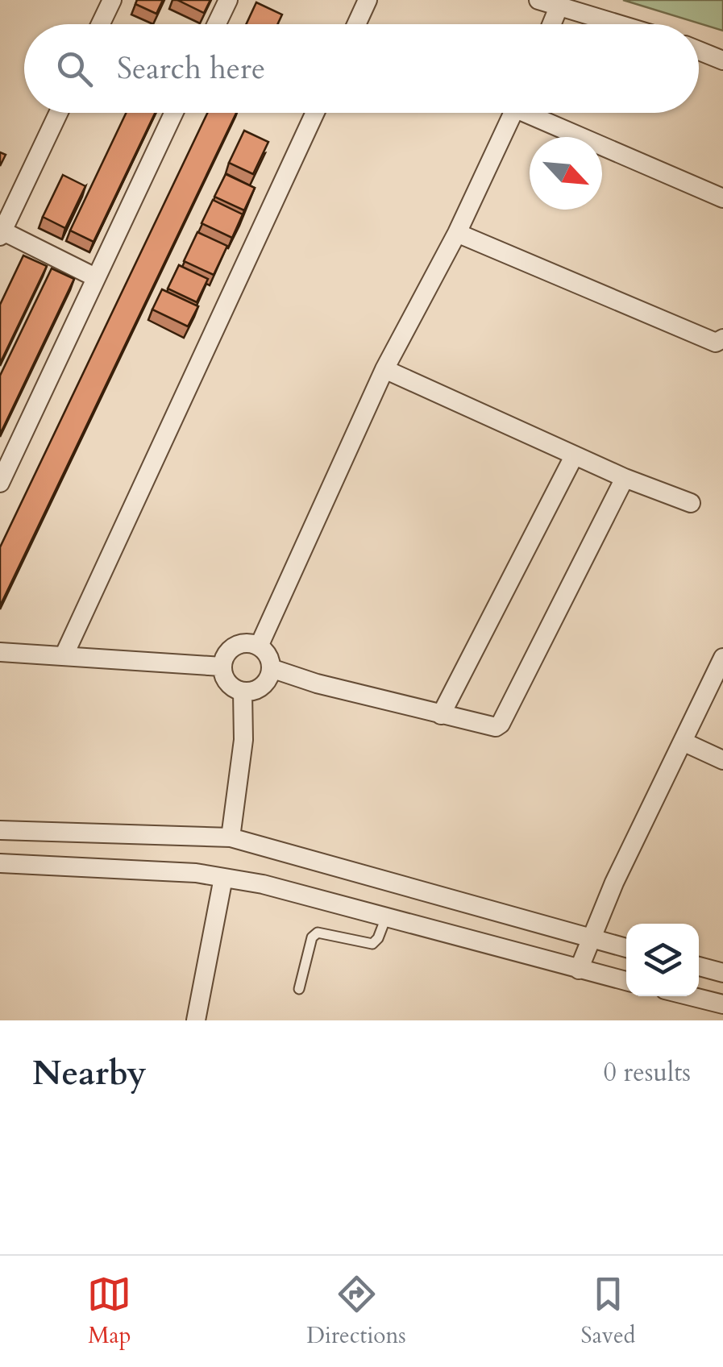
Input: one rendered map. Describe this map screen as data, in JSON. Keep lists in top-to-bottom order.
{
  "north": "bottom right",
  "page": {
    "search": "Search here",
    "heading": ["Nearby", "0 results"],
    "nav": ["Map", "Directions", "Saved"]
  }
}
